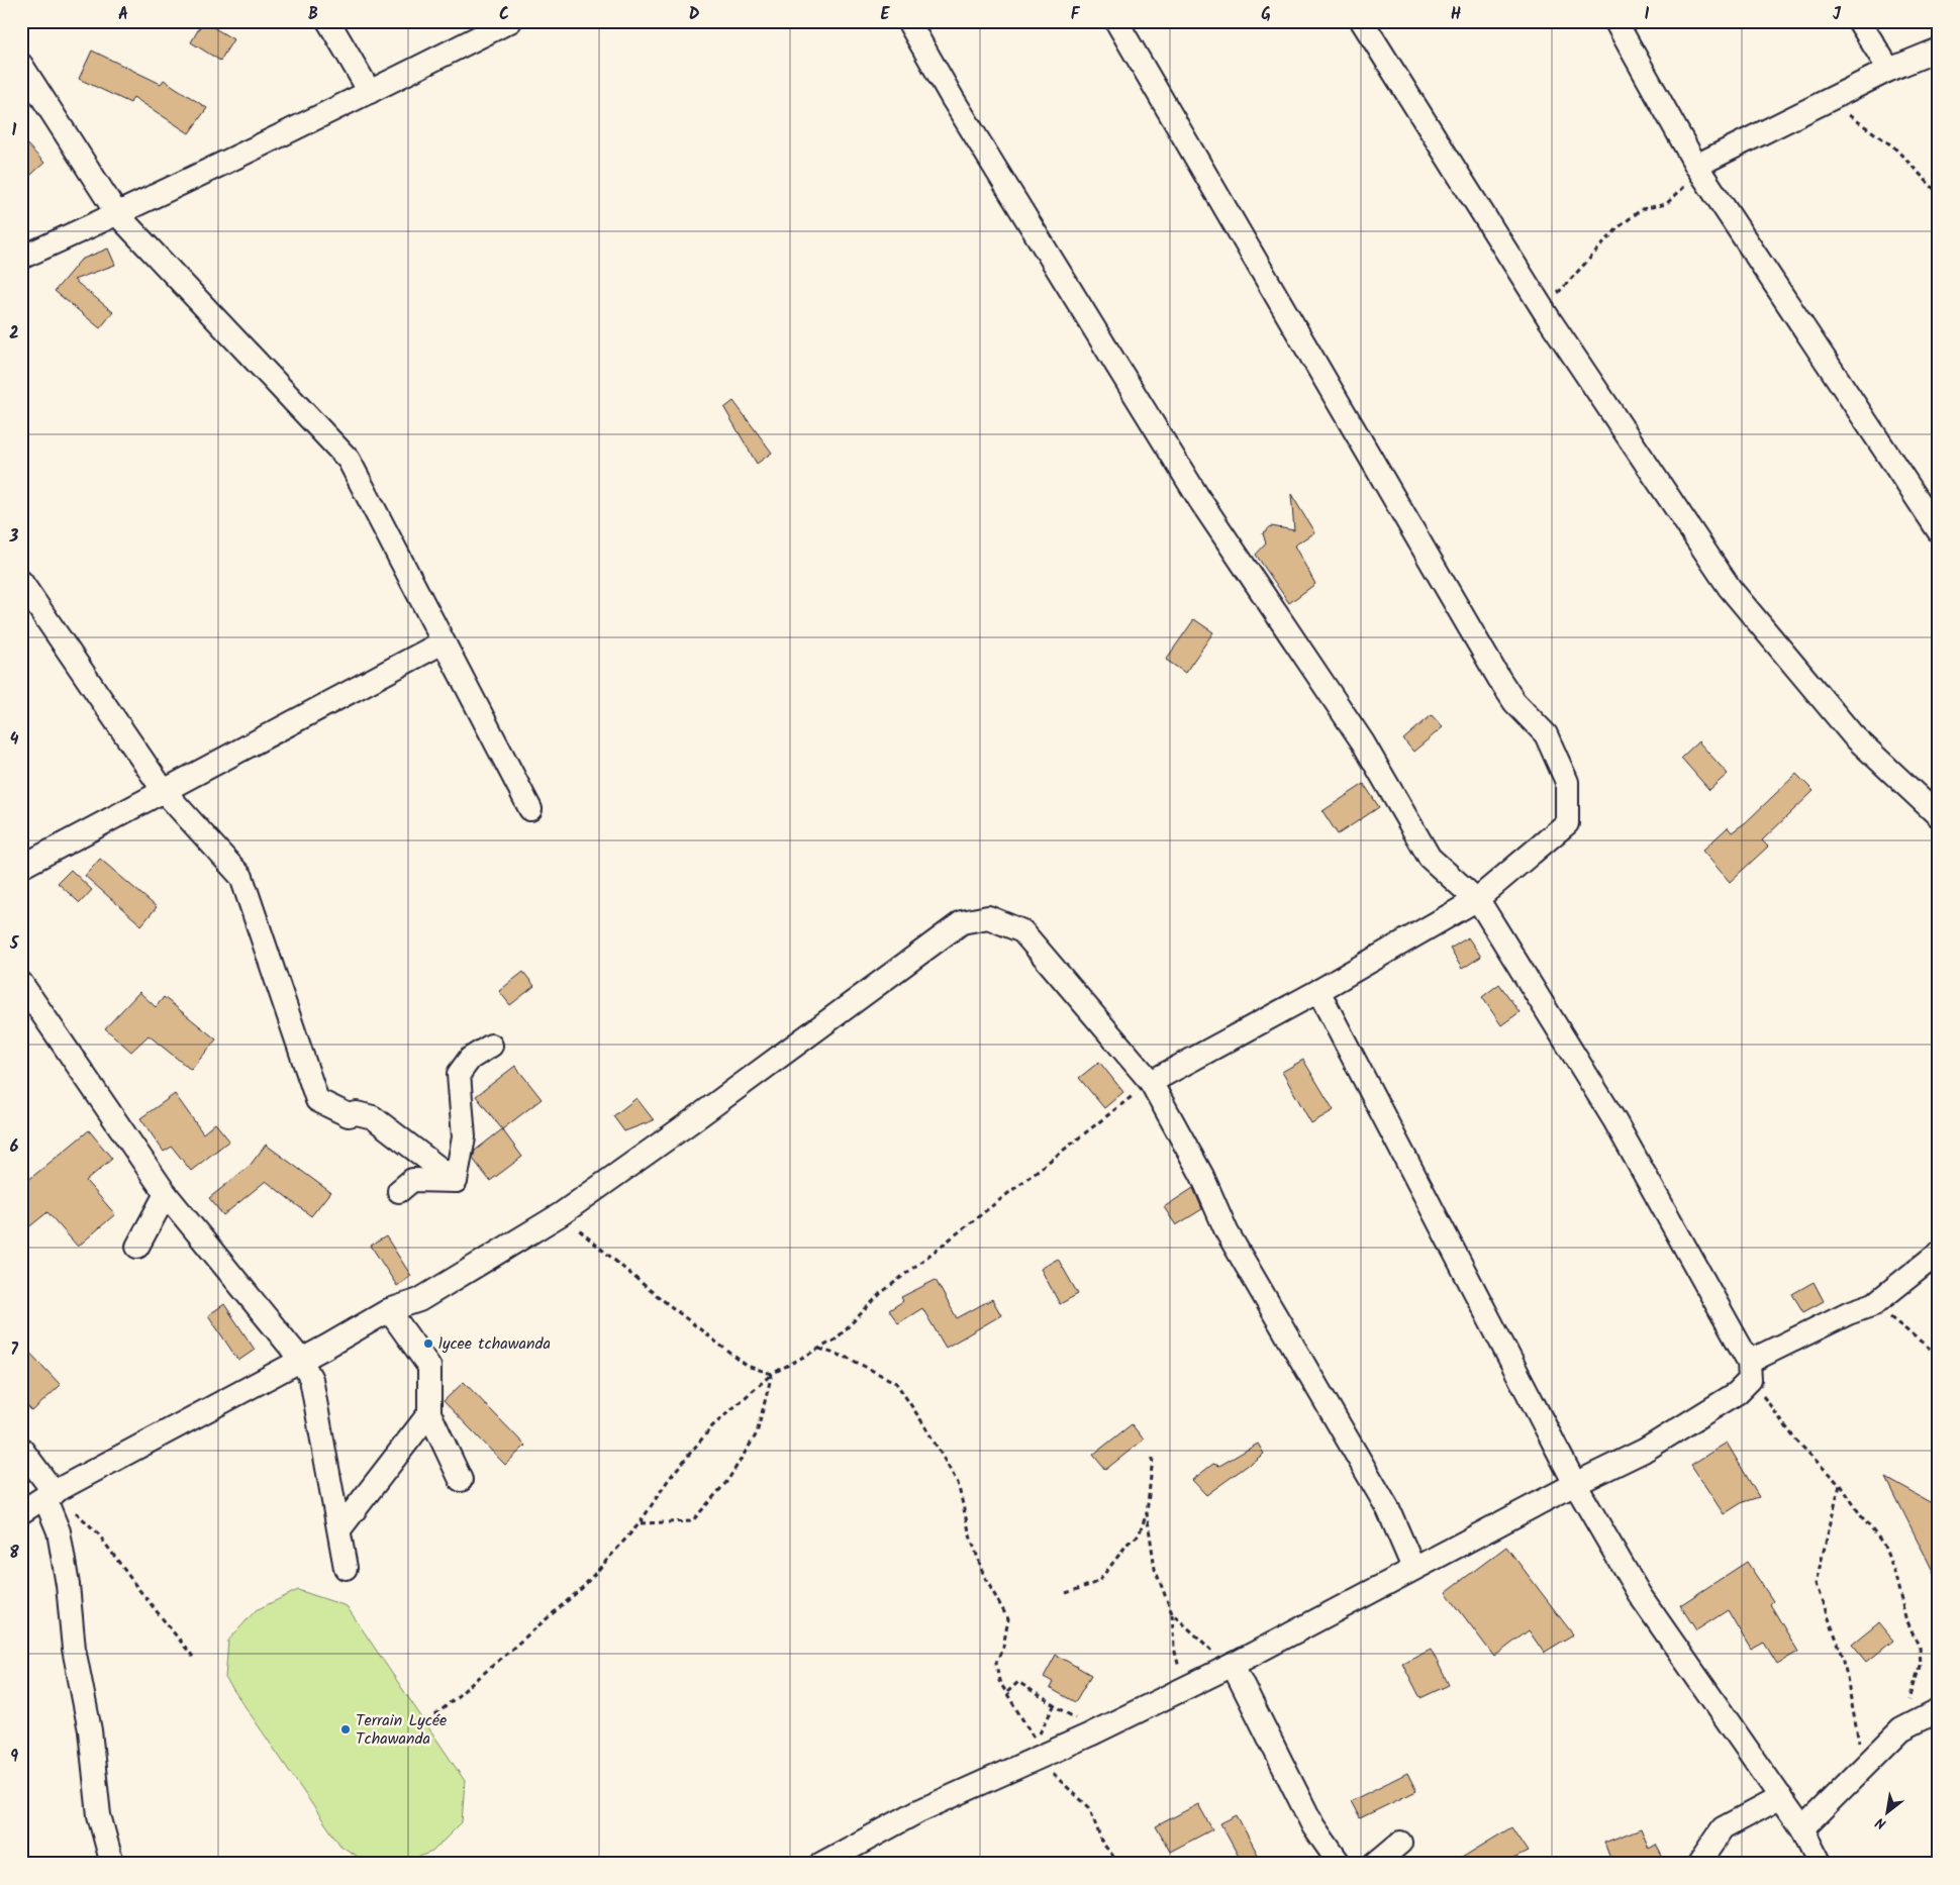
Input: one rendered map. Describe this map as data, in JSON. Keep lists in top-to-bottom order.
{
  "places": ["lycee tchawanda", "Terrain Lycée Tchawanda"],
  "north": "bottom left",
  "grid": {
    "columns": [
      "A",
      "B",
      "C",
      "D",
      "E",
      "F",
      "G",
      "H",
      "I",
      "J"
    ],
    "rows": [
      "1",
      "2",
      "3",
      "4",
      "5",
      "6",
      "7",
      "8",
      "9"
    ]
  }
}
